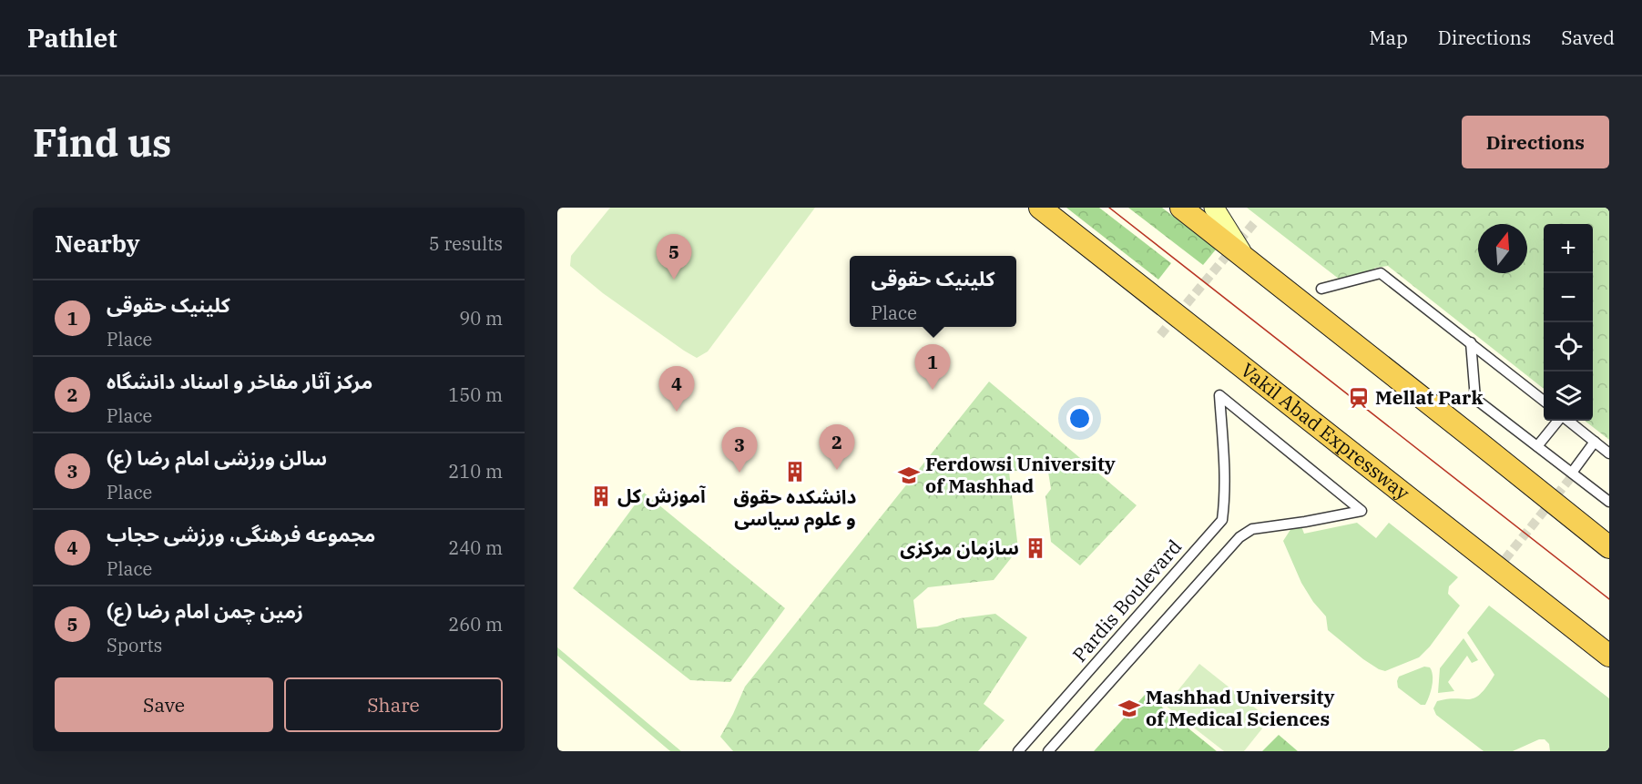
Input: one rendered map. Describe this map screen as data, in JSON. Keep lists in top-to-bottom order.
{
  "streets": {
    "highway": ["Vakil Abad Expressway"],
    "street": ["Pardis Boulevard"]
  },
  "places": {
    "station": ["Mellat Park"],
    "building": ["دانشکده حقوق و علوم سیاسی", "آموزش کل", "سازمان مرکزی"],
    "school or university": ["Ferdowsi University of Mashhad", "Mashhad University of Medical Sciences"]
  },
  "north": "top",
  "page": {
    "header": "Pathlet",
    "nav": ["Map", "Directions", "Saved"],
    "buttons": [
      "Directions",
      ["Save", "Share"]
    ],
    "title": "Find us",
    "heading": ["Nearby", "5 results"],
    "map_buttons": ["+", "−"],
    "pins": [
      "5",
      "1",
      "4",
      "2",
      "3"
    ],
    "popup": ["کلینیک حقوقی", "Place"],
    "list": [
      {
        "mark": "1",
        "name": "کلینیک حقوقی",
        "note": "Place",
        "value": "90 m"
      },
      {
        "mark": "2",
        "name": "مرکز آثار مفاخر و اسناد دانشگاه",
        "note": "Place",
        "value": "150 m"
      },
      {
        "mark": "3",
        "name": "سالن ورزشی امام رضا (ع)",
        "note": "Place",
        "value": "210 m"
      },
      {
        "mark": "4",
        "name": "مجموعه فرهنگی، ورزشی حجاب",
        "note": "Place",
        "value": "240 m"
      },
      {
        "mark": "5",
        "name": "زمین چمن امام رضا (ع)",
        "note": "Sports",
        "value": "260 m"
      }
    ]
  }
}
